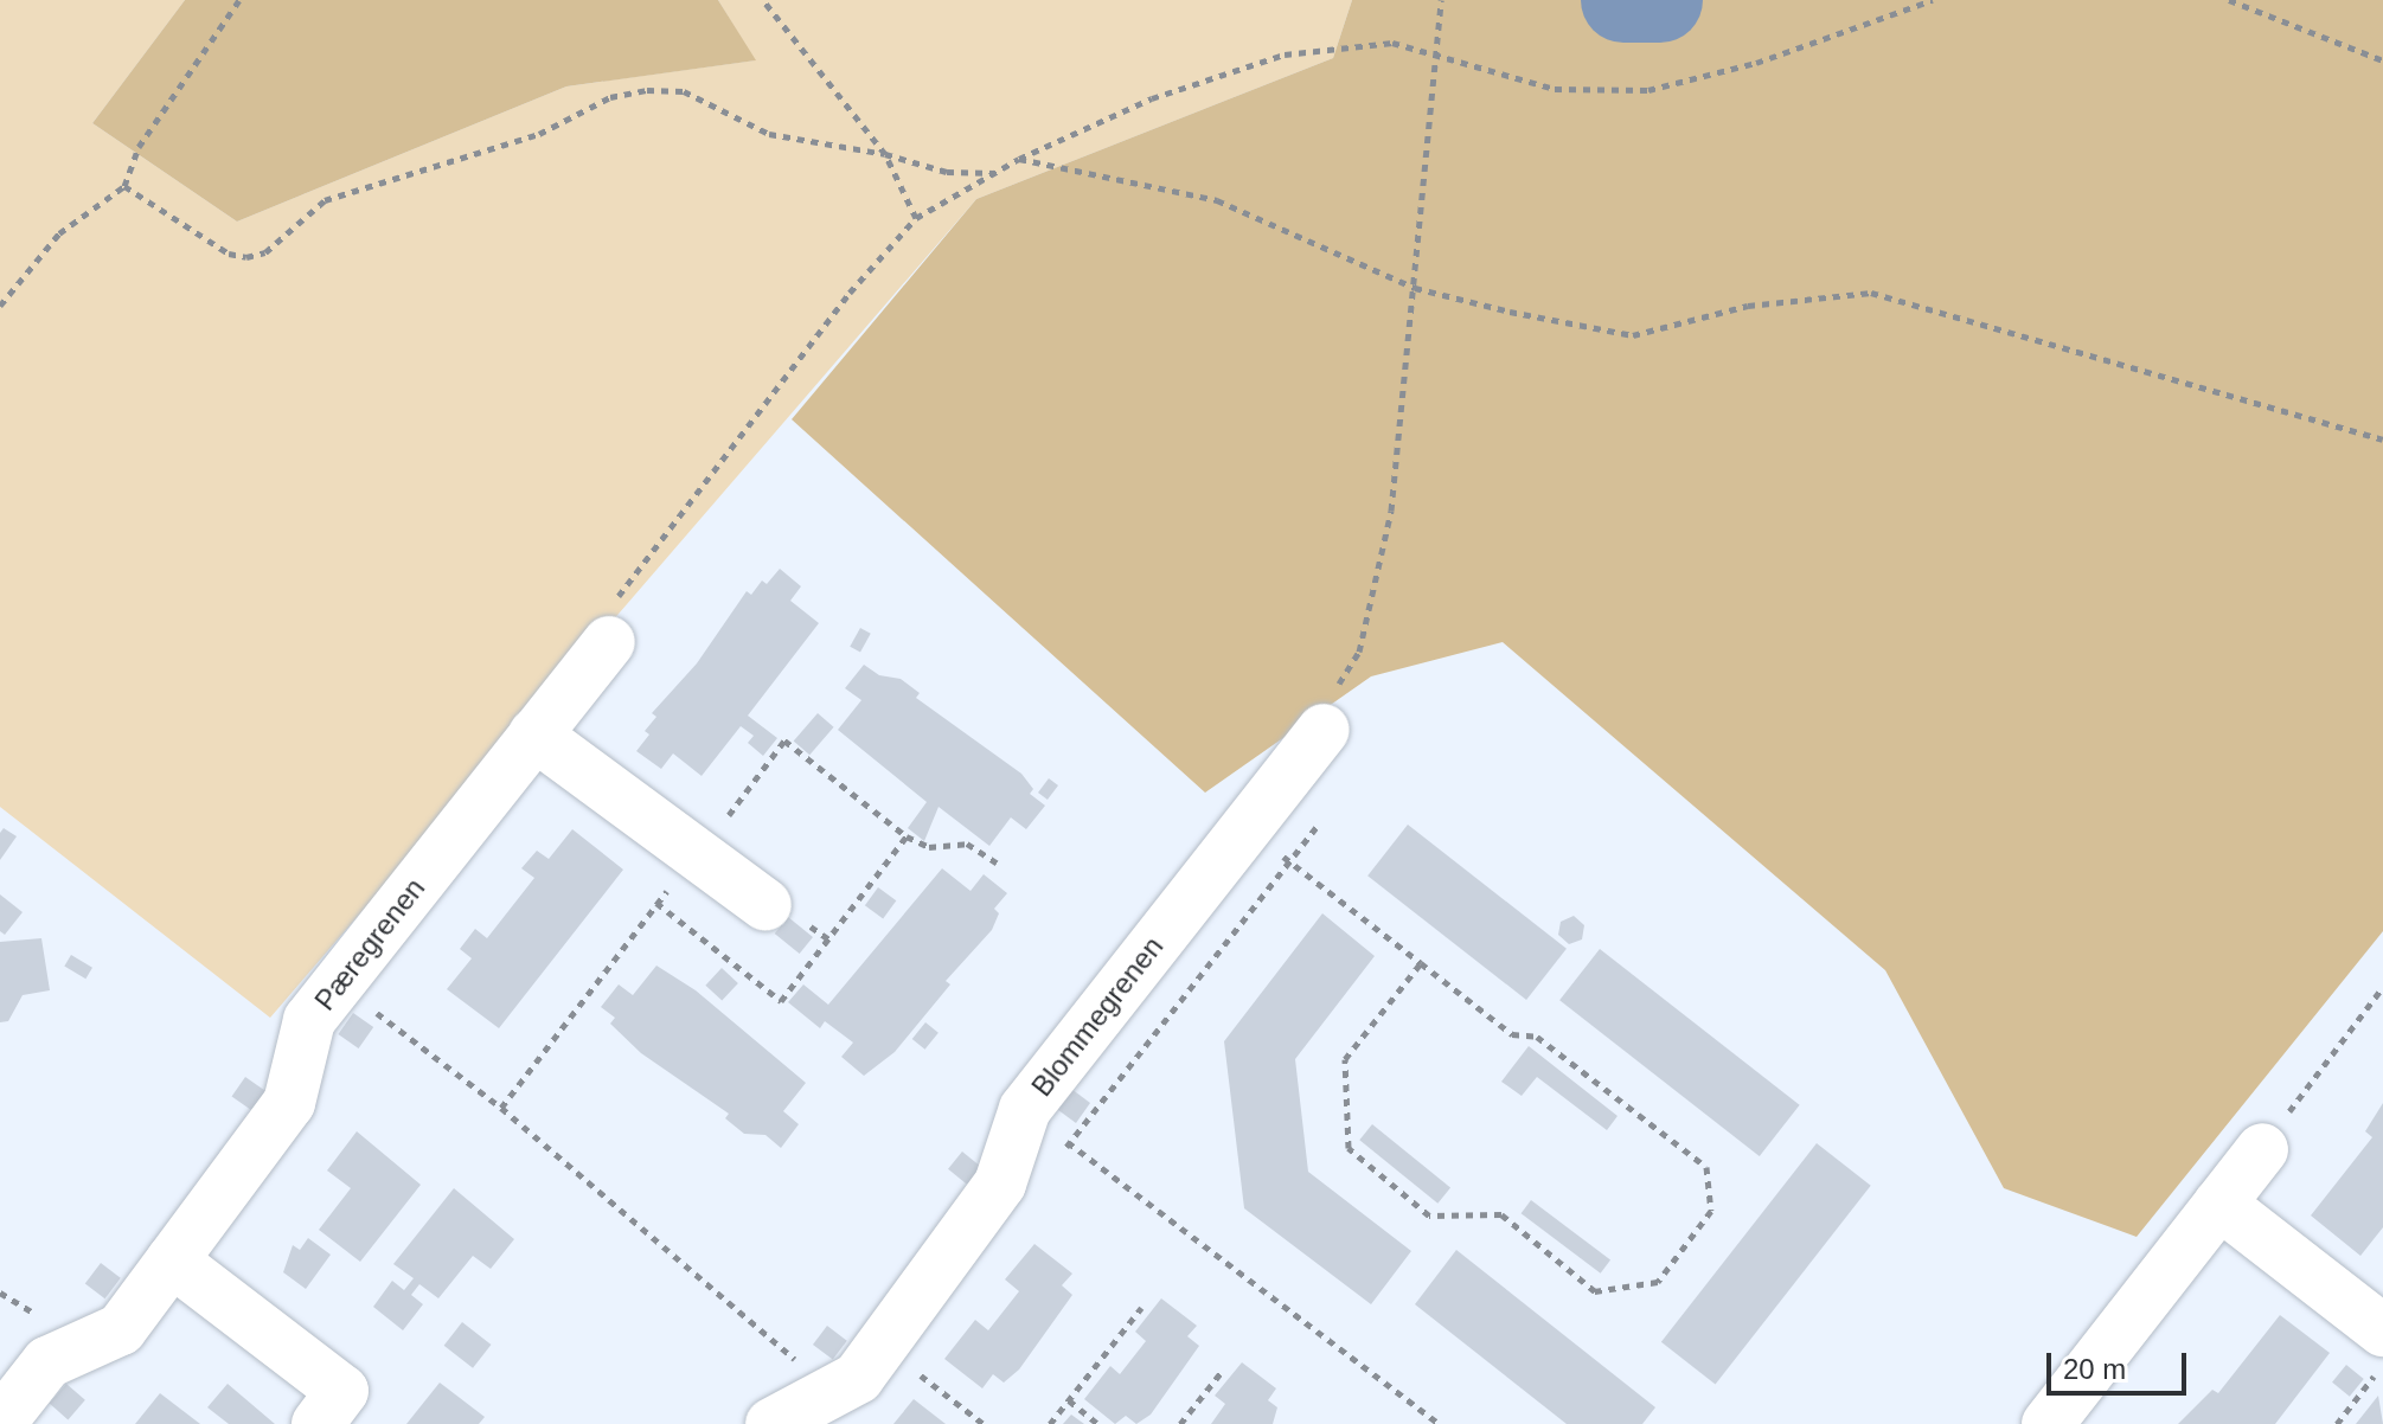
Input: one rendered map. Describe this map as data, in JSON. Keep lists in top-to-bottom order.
{
  "streets": {
    "street": ["Pæregrenen", "Blommegrenen"]
  },
  "scale_bar": "20 m"
}
